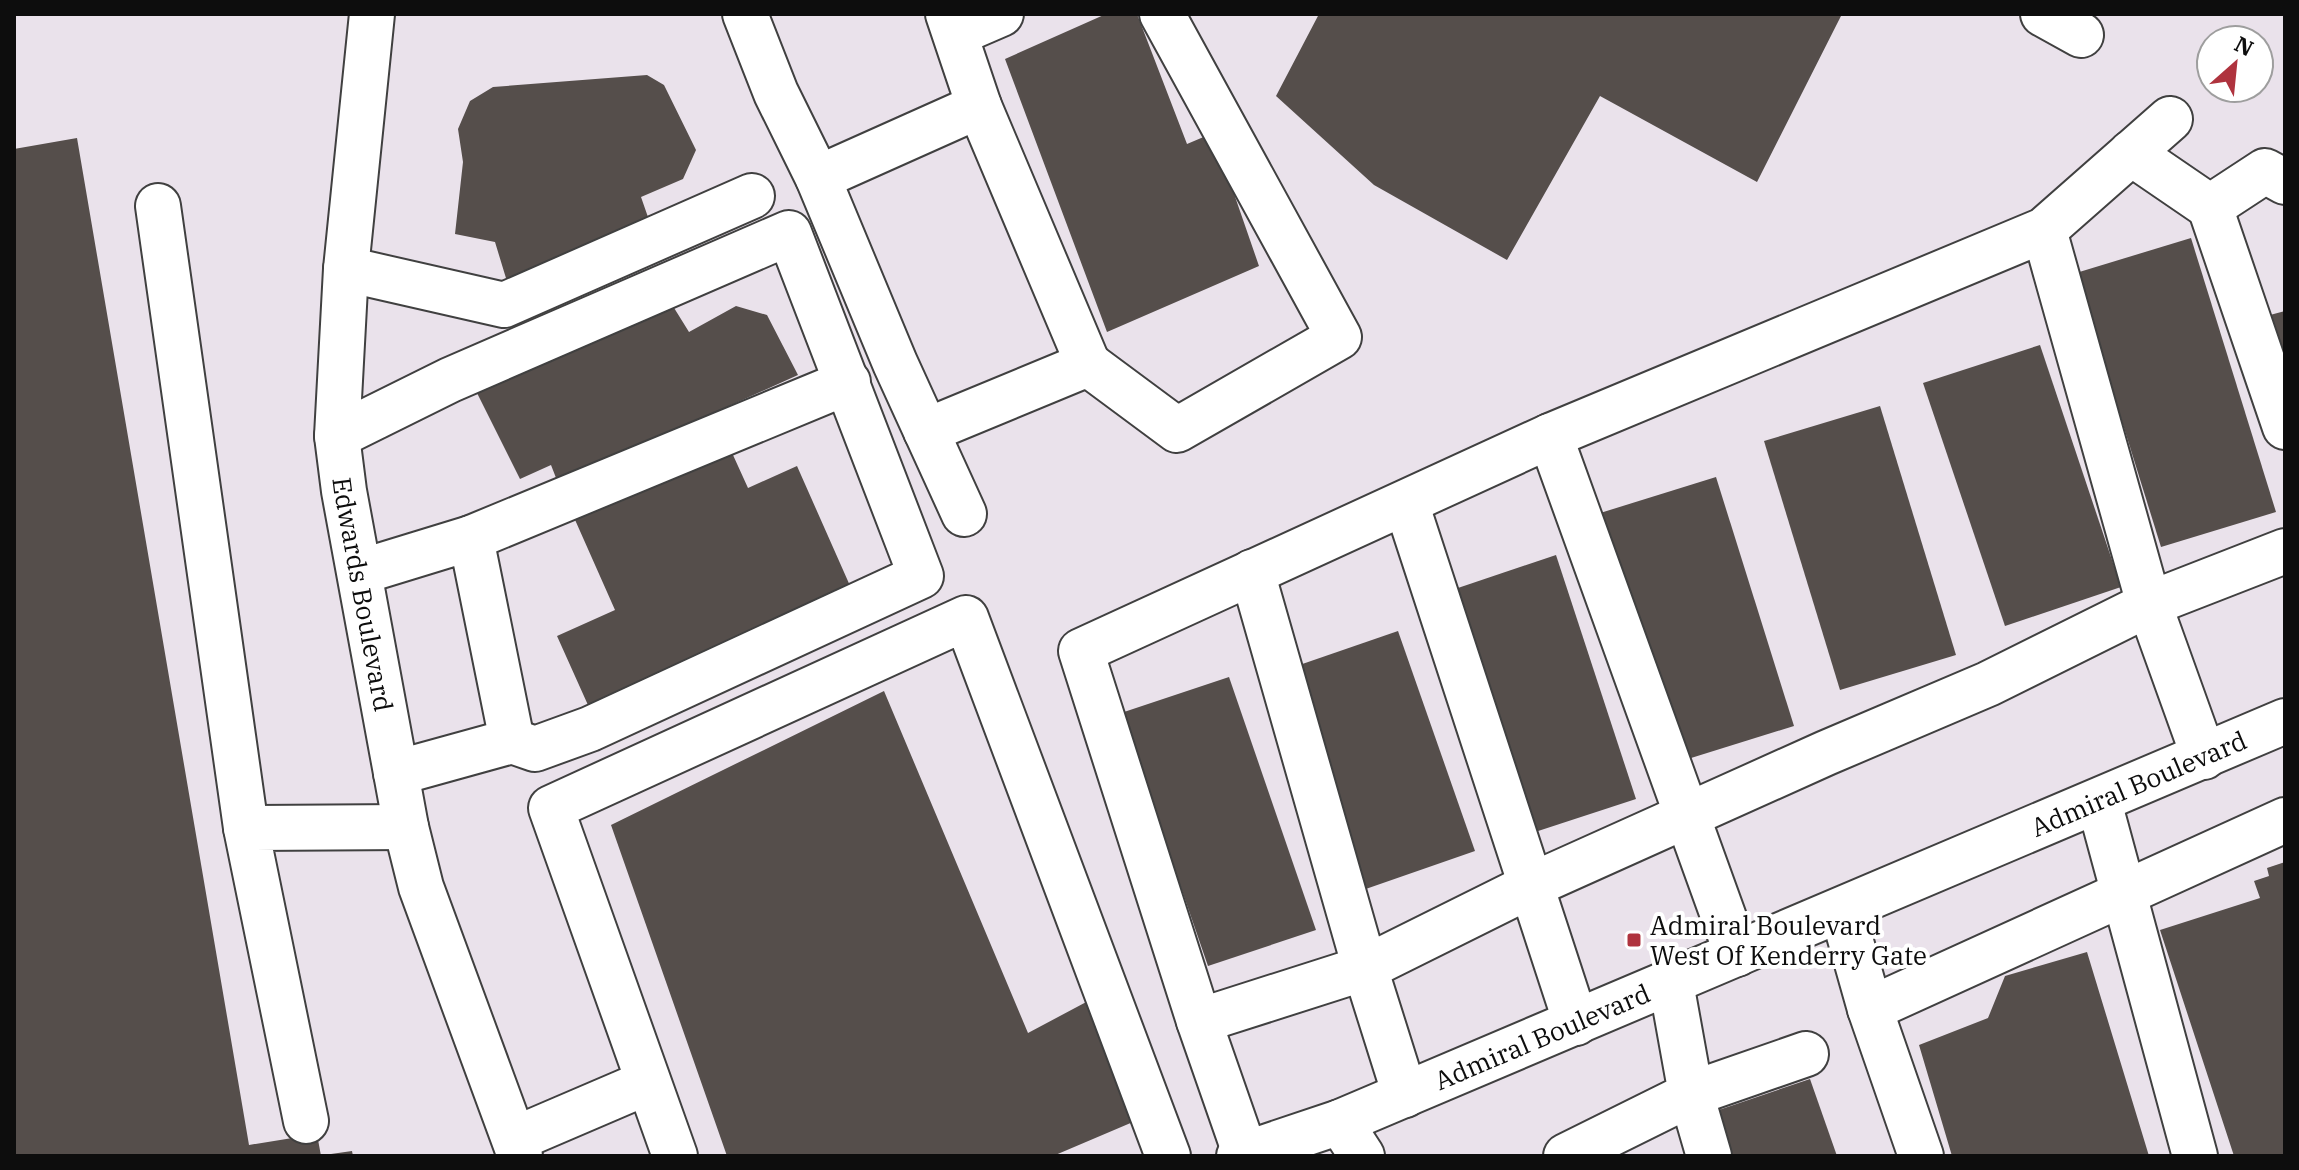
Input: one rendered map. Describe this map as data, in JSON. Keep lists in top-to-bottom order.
{
  "streets": {
    "street": ["Edwards Boulevard", "Admiral Boulevard"]
  },
  "places": {
    "transit": ["Admiral Boulevard West Of Kenderry Gate"]
  },
  "north": "top right"
}
